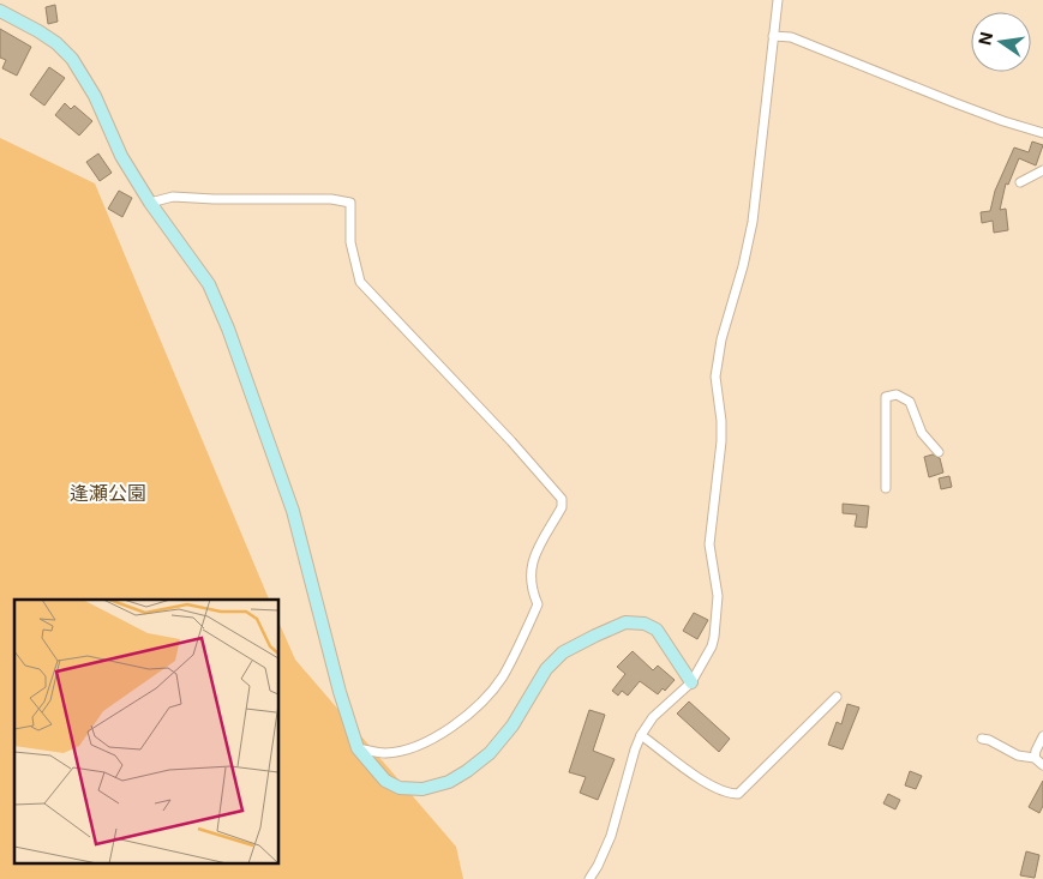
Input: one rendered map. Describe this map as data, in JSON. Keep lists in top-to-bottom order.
{
  "parks": ["逢瀬公園"],
  "north": "left"
}
